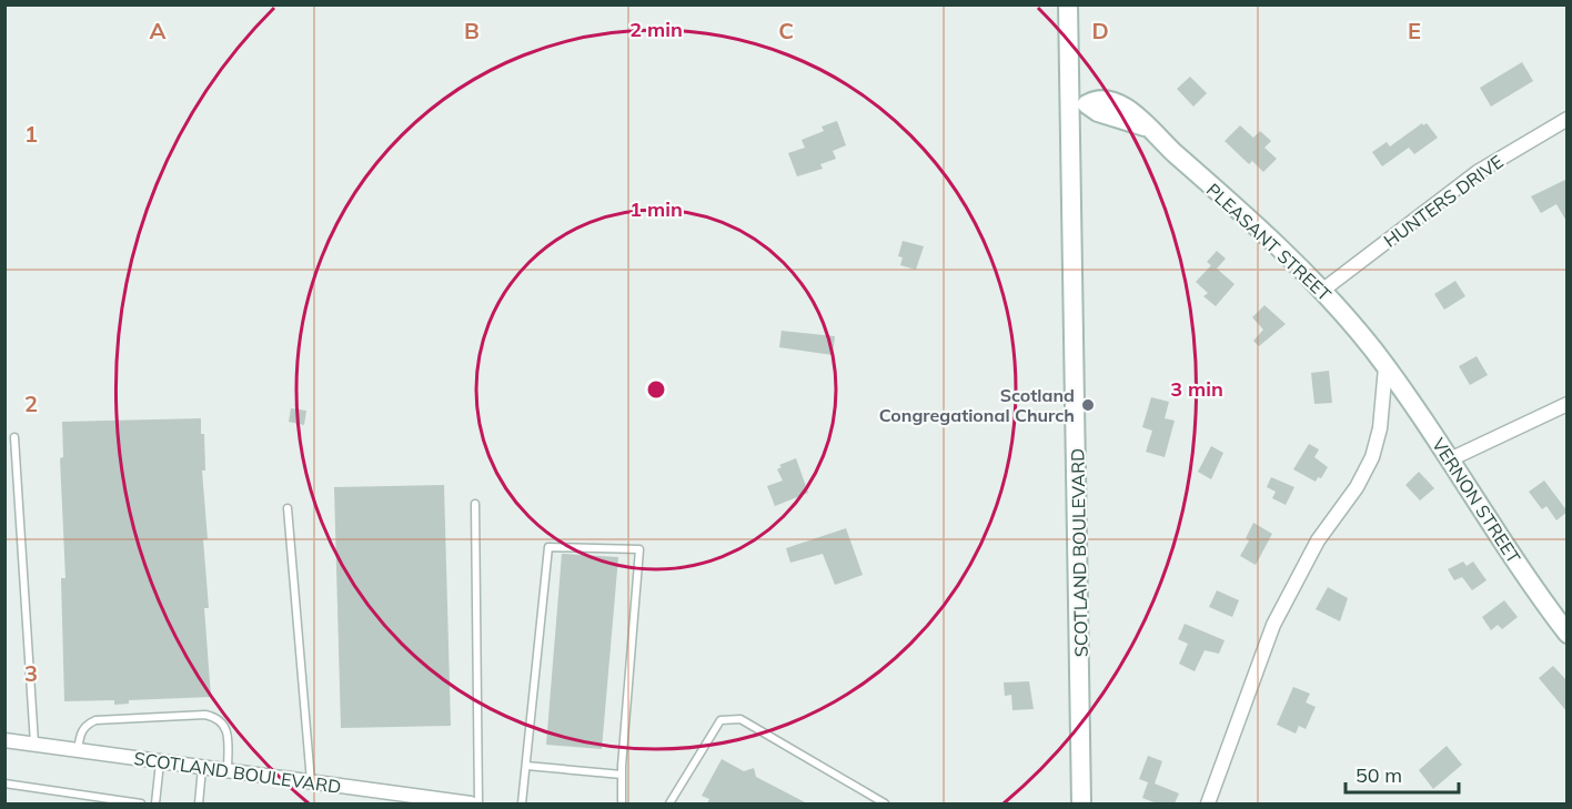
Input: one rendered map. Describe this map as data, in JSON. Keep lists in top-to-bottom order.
{
  "streets": {
    "main road": ["PLEASANT STREET", "VERNON STREET", "SCOTLAND BOULEVARD"],
    "street": ["HUNTERS DRIVE"]
  },
  "crossings": [
    ["HUNTERS DRIVE", "PLEASANT STREET"],
    ["PLEASANT STREET", "VERNON STREET"],
    ["PLEASANT STREET", "SCOTLAND BOULEVARD"]
  ],
  "places": ["Scotland Congregational Church"],
  "scale_bar": "50 m",
  "grid": {
    "columns": [
      "A",
      "B",
      "C",
      "D",
      "E"
    ],
    "rows": ["1", "2", "3"]
  },
  "rings": ["2 min", "1 min", "3 min"]
}
